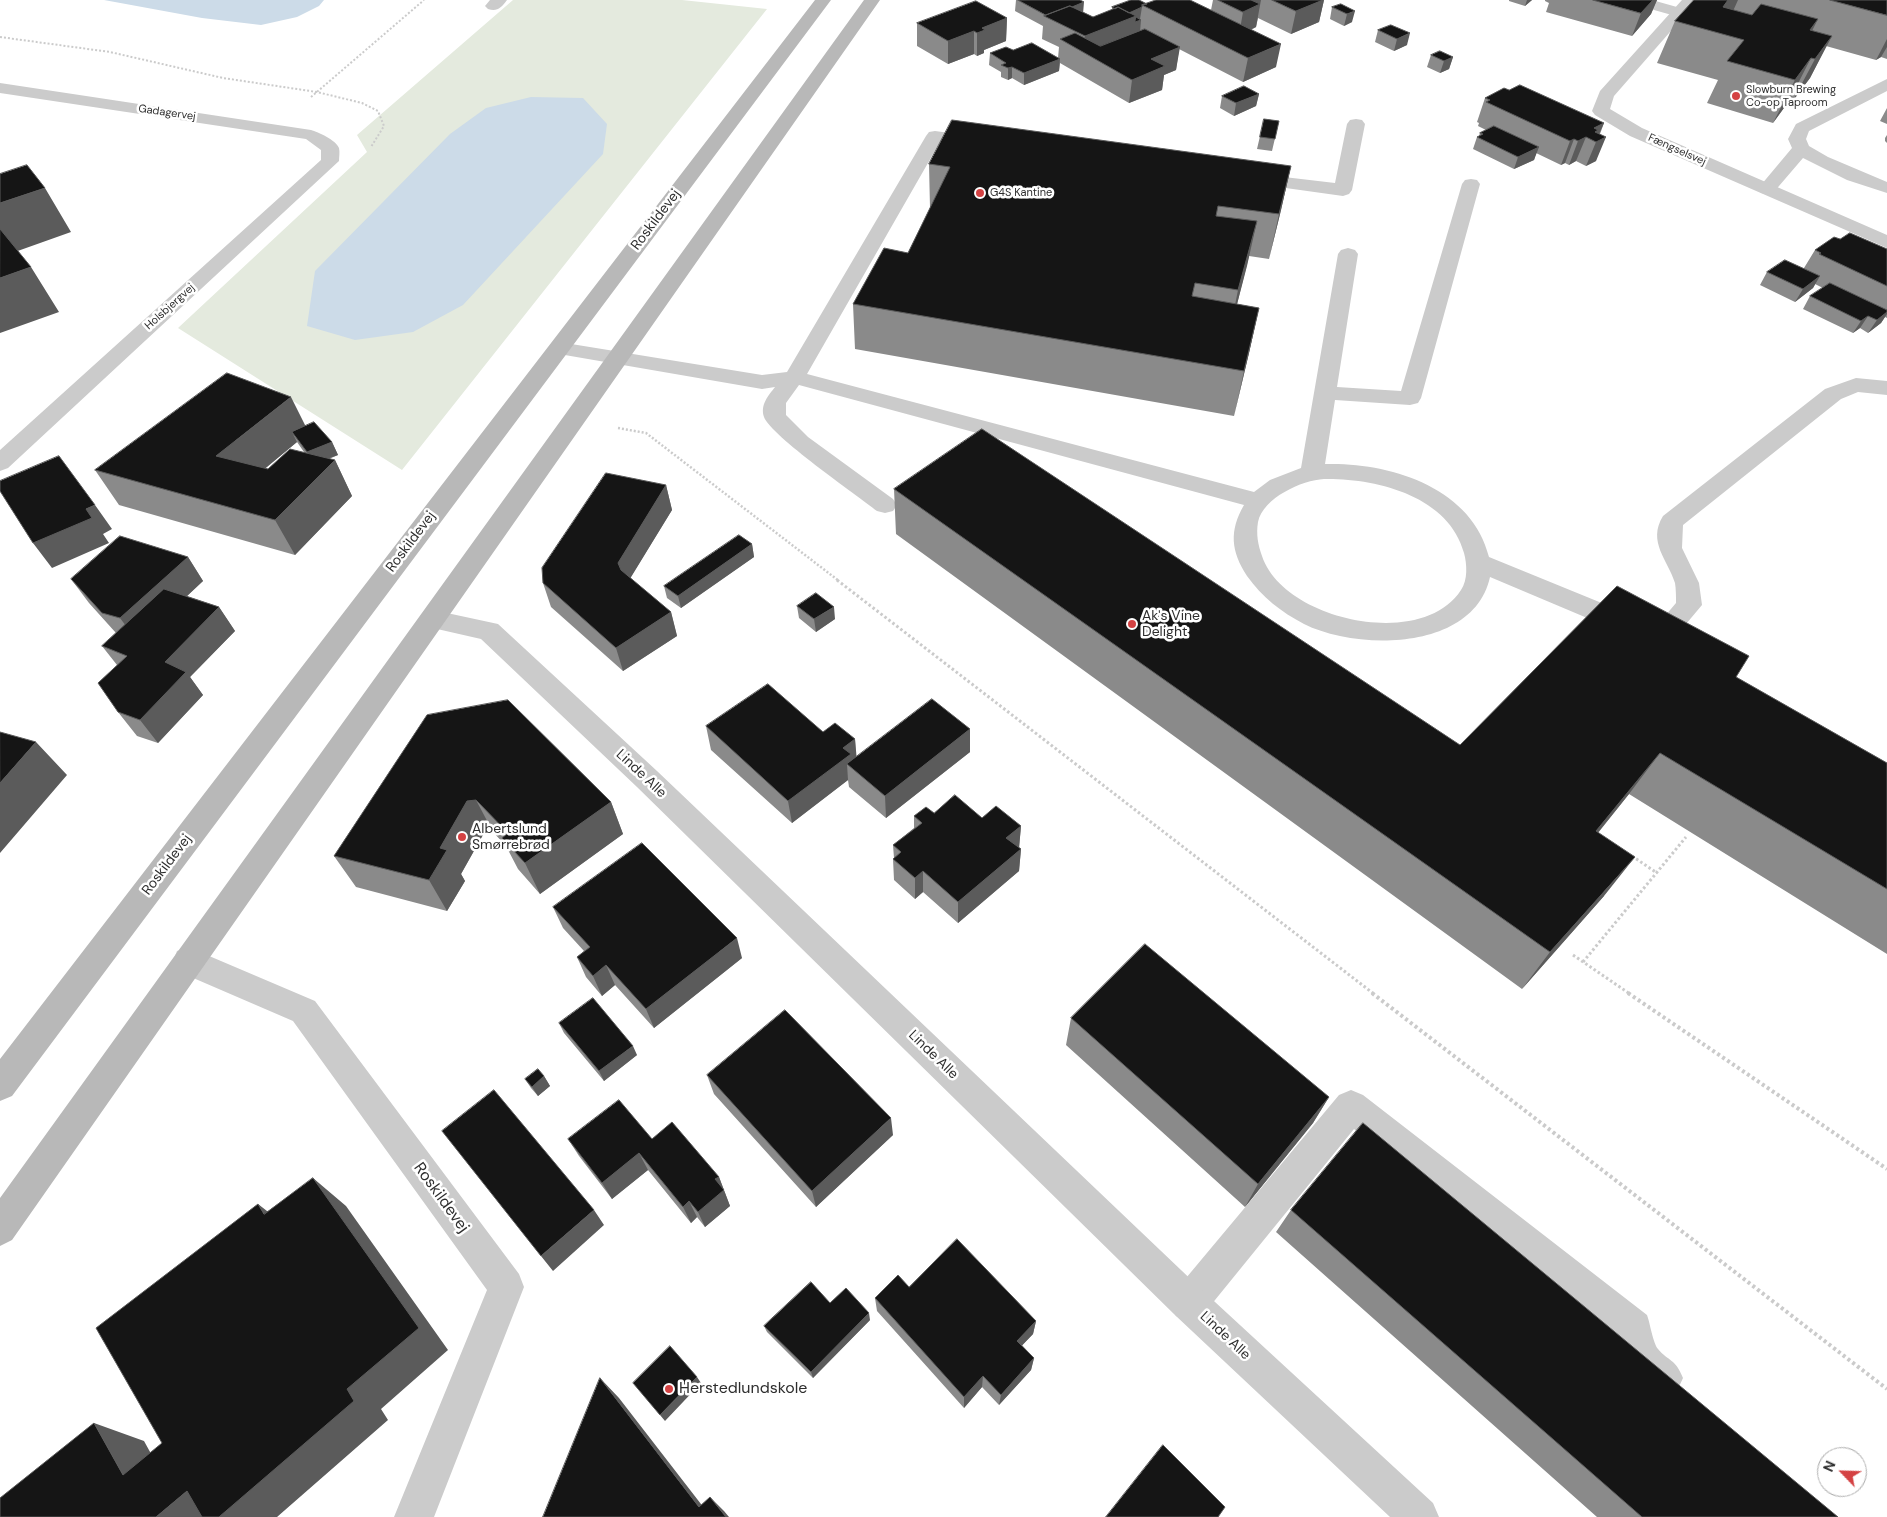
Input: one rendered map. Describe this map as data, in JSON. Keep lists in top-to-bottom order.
{
  "streets": {
    "main road": ["Roskildevej"],
    "street": [
      "Gadagervej",
      "Fængselsvej",
      "Holsbjergvej",
      "Linde Alle"
    ]
  },
  "crossings": [
    ["Gadagervej", "Holsbjergvej"]
  ],
  "places": [
    "Slowburn Brewing Co-op Taproom",
    "G4S Kantine",
    "Ak's Vine Delight",
    "Albertslund Smørrebrød",
    "Herstedlundskole"
  ],
  "north": "top left"
}
